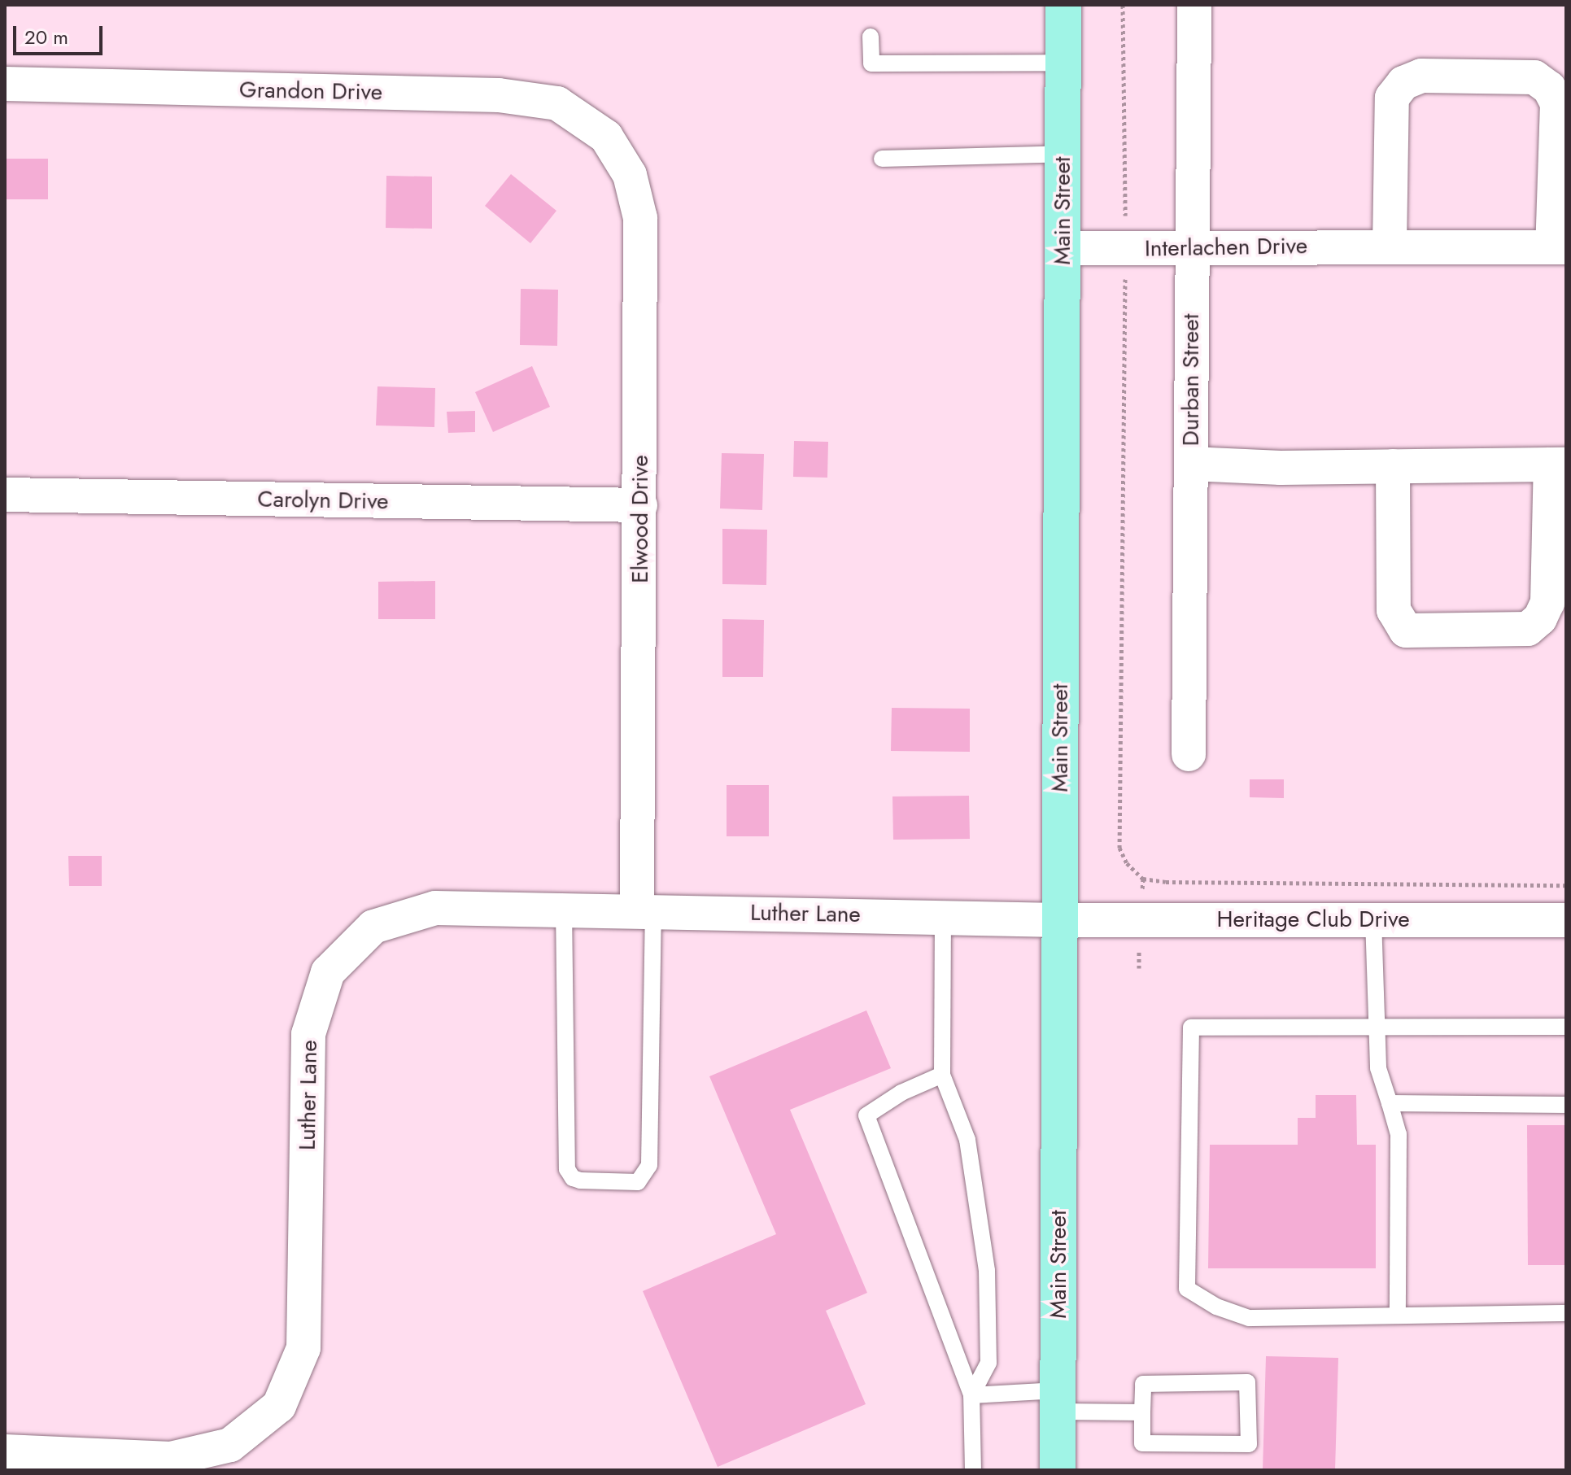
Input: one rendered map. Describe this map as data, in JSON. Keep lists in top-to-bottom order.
{
  "streets": {
    "main road": ["Main Street"],
    "street": [
      "Grandon Drive",
      "Interlachen Drive",
      "Durban Street",
      "Carolyn Drive",
      "Elwood Drive",
      "Luther Lane",
      "Heritage Club Drive"
    ]
  },
  "crossings": [
    ["Grandon Drive", "Elwood Drive"],
    ["Main Street", "Interlachen Drive"],
    ["Main Street", "Luther Lane"],
    ["Main Street", "Heritage Club Drive"],
    ["Interlachen Drive", "Durban Street"],
    ["Carolyn Drive", "Elwood Drive"],
    ["Elwood Drive", "Luther Lane"],
    ["Luther Lane", "Heritage Club Drive"]
  ],
  "scale_bar": "20 m"
}
